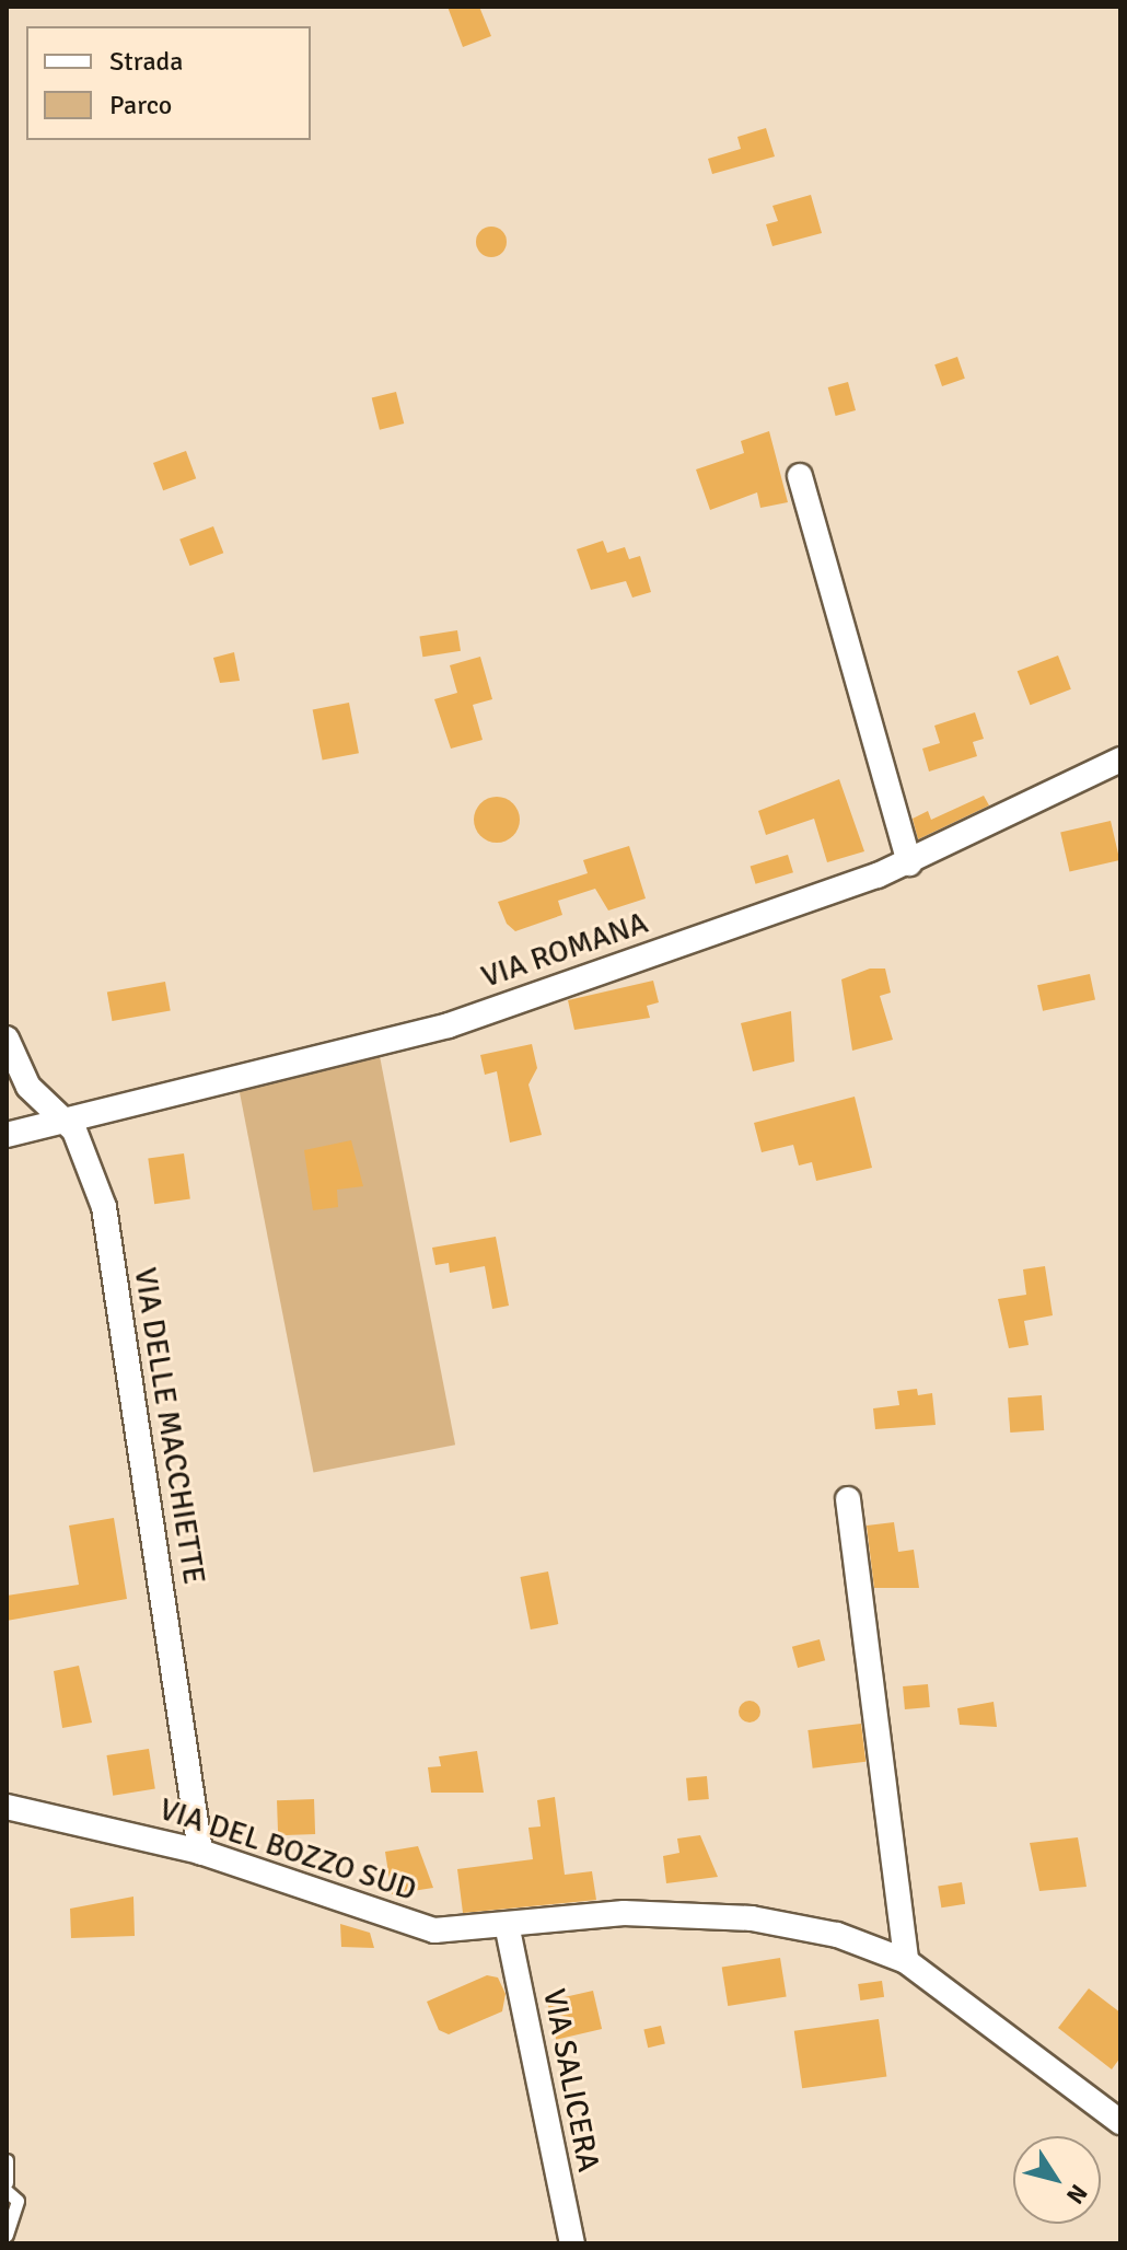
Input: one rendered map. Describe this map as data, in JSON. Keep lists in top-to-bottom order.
{
  "streets": {
    "street": [
      "VIA ROMANA",
      "VIA DELLE MACCHIETTE",
      "VIA DEL BOZZO SUD",
      "VIA SALICERA"
    ]
  },
  "crossings": [
    ["VIA ROMANA", "VIA DELLE MACCHIETTE"],
    ["VIA DELLE MACCHIETTE", "VIA DEL BOZZO SUD"],
    ["VIA DEL BOZZO SUD", "VIA SALICERA"]
  ],
  "legend": ["Strada", "Parco"],
  "north": "bottom right"
}
